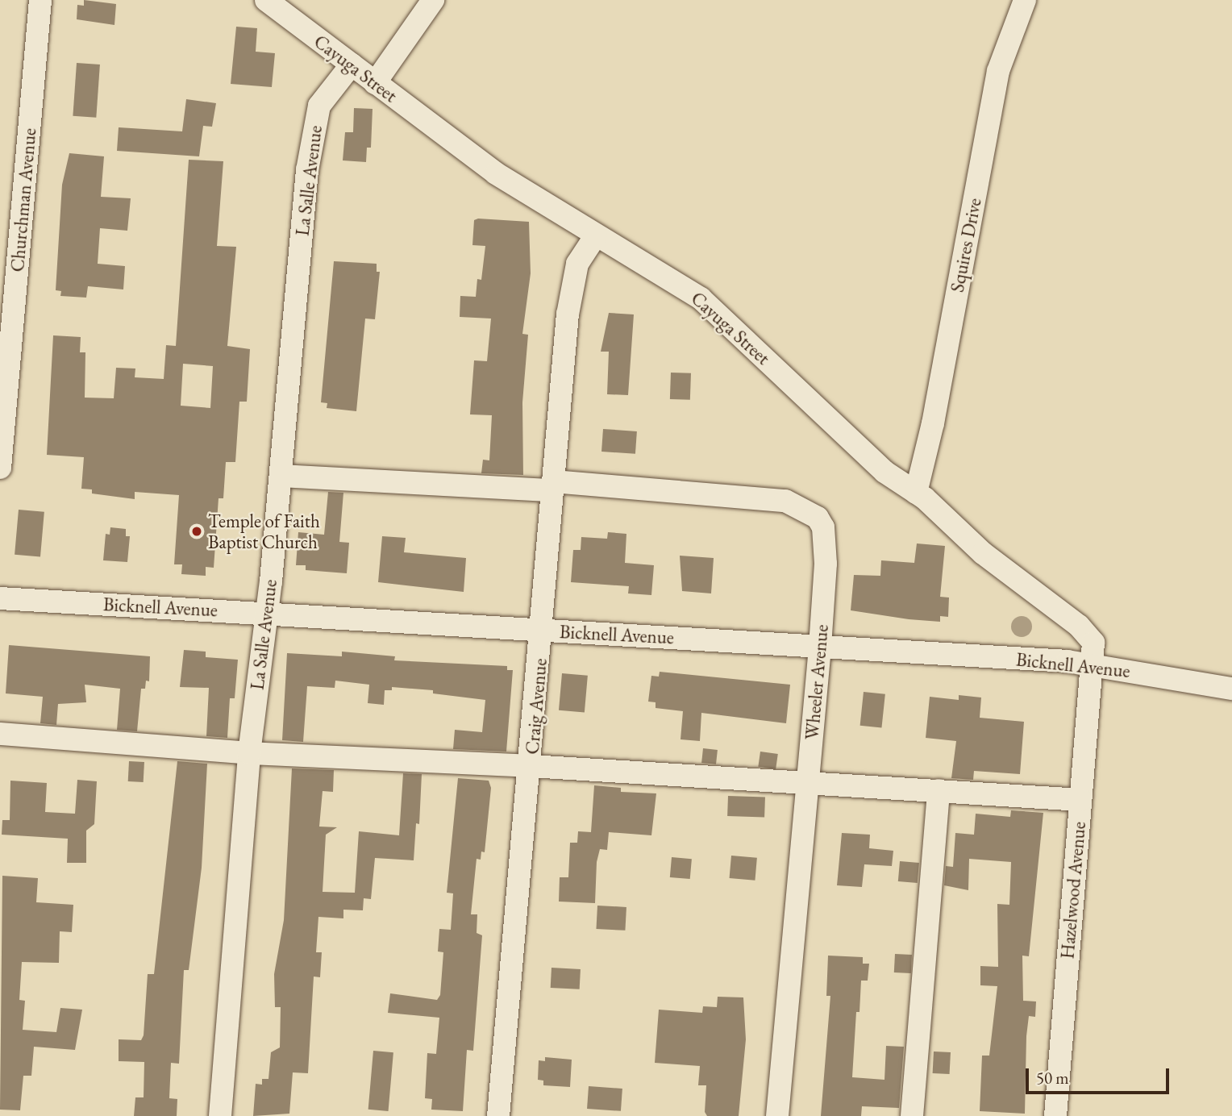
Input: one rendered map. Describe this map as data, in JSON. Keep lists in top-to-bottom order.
{
  "streets": {
    "street": [
      "Cayuga Street",
      "La Salle Avenue",
      "Churchman Avenue",
      "Squires Drive",
      "Bicknell Avenue",
      "Wheeler Avenue",
      "Craig Avenue",
      "Hazelwood Avenue"
    ]
  },
  "crossings": [
    ["Cayuga Street", "La Salle Avenue"],
    ["Cayuga Street", "Squires Drive"],
    ["Cayuga Street", "Bicknell Avenue"],
    ["Cayuga Street", "Craig Avenue"],
    ["Cayuga Street", "Hazelwood Avenue"],
    ["La Salle Avenue", "Bicknell Avenue"],
    ["La Salle Avenue", "Wheeler Avenue"],
    ["Bicknell Avenue", "Wheeler Avenue"],
    ["Bicknell Avenue", "Craig Avenue"],
    ["Bicknell Avenue", "Hazelwood Avenue"],
    ["Wheeler Avenue", "Craig Avenue"]
  ],
  "places": ["Temple of Faith Baptist Church"],
  "scale_bar": "50 m"
}
